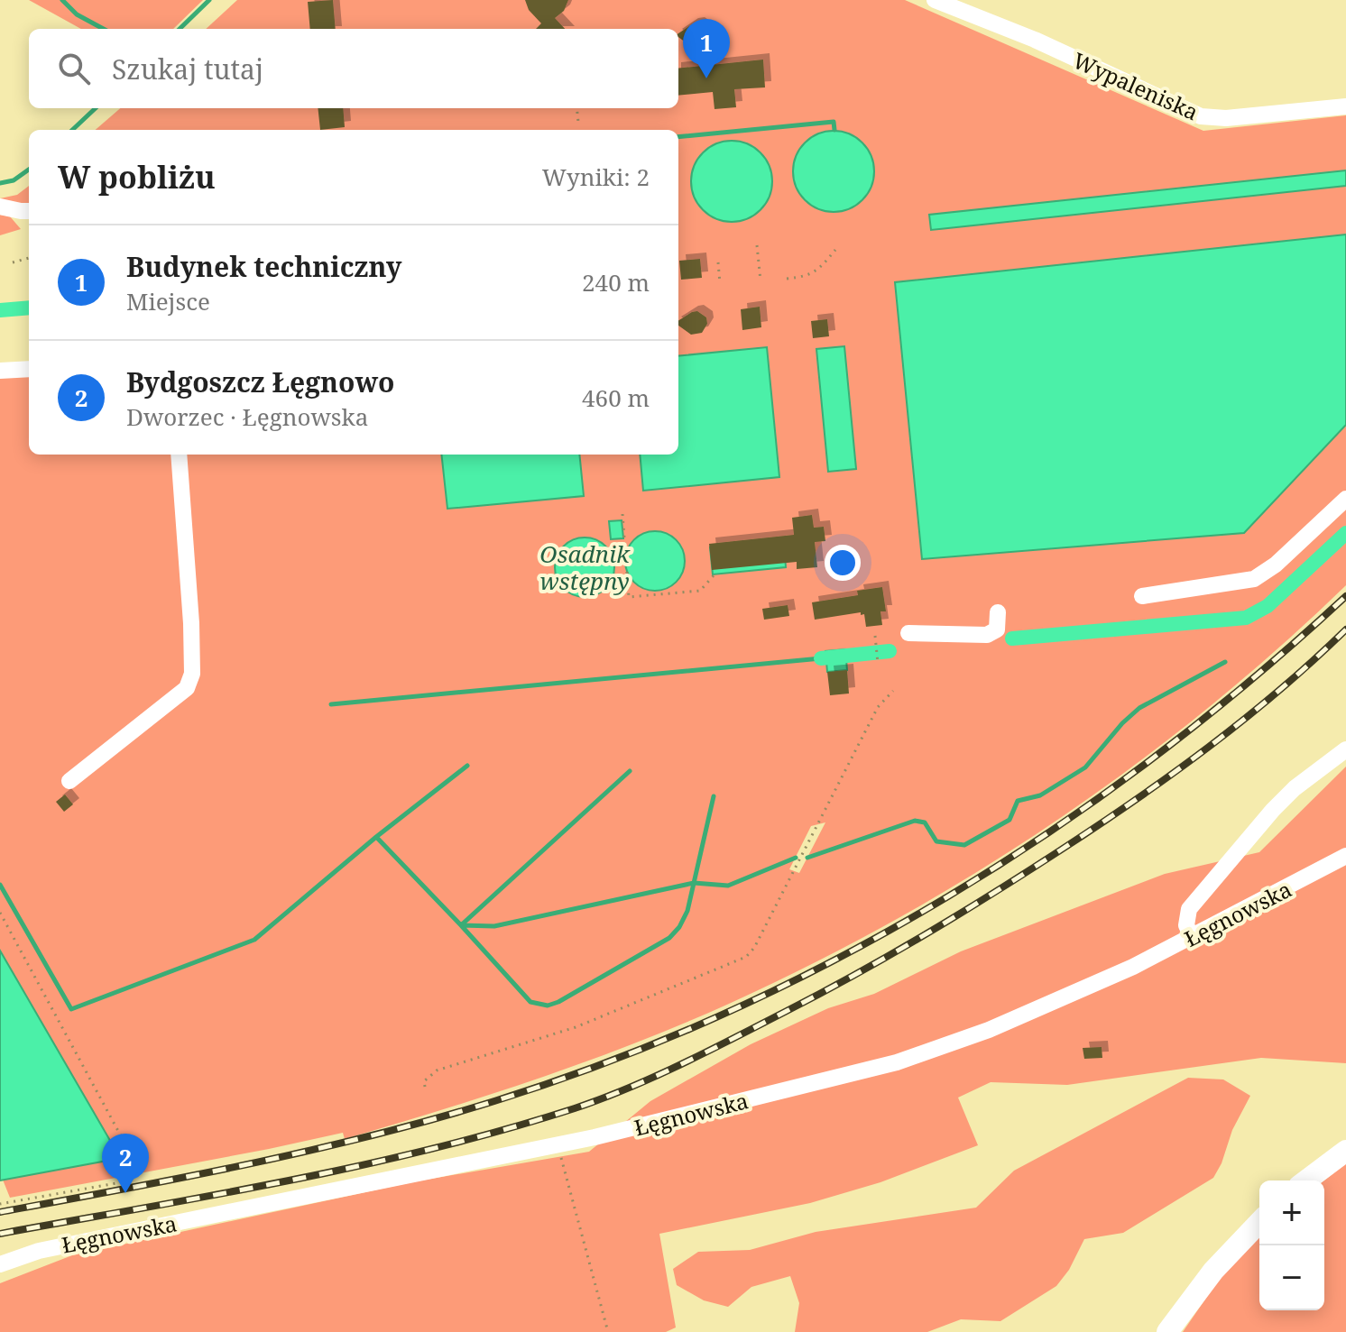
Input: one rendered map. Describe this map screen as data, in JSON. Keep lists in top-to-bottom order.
{
  "streets": {
    "street": ["Wypaleniska", "Łęgnowska"]
  },
  "water": ["Osadnik wstępny"],
  "page": {
    "pins": ["1", "2"],
    "search": "Szukaj tutaj",
    "heading": ["W pobliżu", "Wyniki: 2"],
    "list": [
      {
        "mark": "1",
        "name": "Budynek techniczny",
        "note": "Miejsce",
        "value": "240 m"
      },
      {
        "mark": "2",
        "name": "Bydgoszcz Łęgnowo",
        "note": "Dworzec · Łęgnowska",
        "value": "460 m"
      }
    ],
    "map_buttons": ["+", "−"]
  }
}
